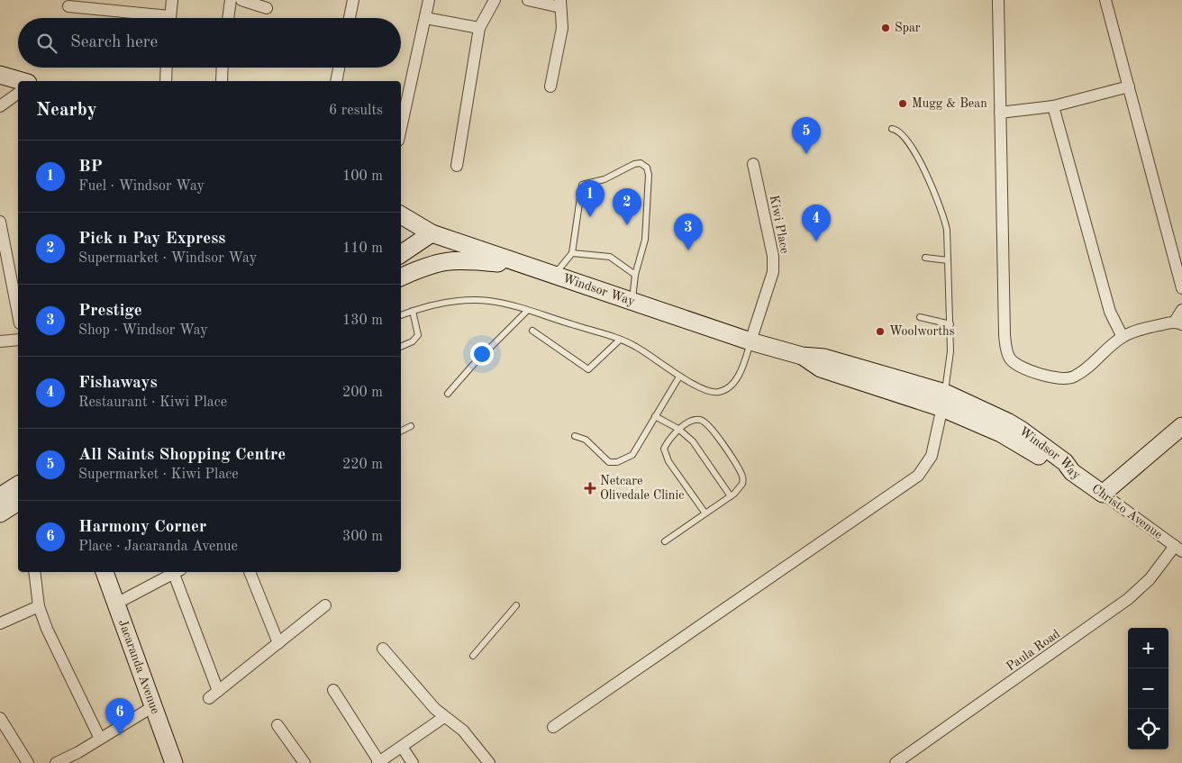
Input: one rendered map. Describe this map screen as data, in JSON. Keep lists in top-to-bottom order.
{
  "streets": {
    "street": [
      "Kiwi Place",
      "Windsor Way",
      "Christo Avenue",
      "Paula Road",
      "Jacaranda Avenue"
    ]
  },
  "crossings": [
    ["Kiwi Place", "Windsor Way"],
    ["Windsor Way", "Christo Avenue"],
    ["Christo Avenue", "Paula Road"]
  ],
  "places": {
    "other": ["Spar", "Mugg & Bean", "Woolworths"],
    "health": ["Netcare Olivedale Clinic"]
  },
  "page": {
    "search": "Search here",
    "heading": ["Nearby", "6 results"],
    "pins": [
      "5",
      "1",
      "2",
      "4",
      "3",
      "6"
    ],
    "list": [
      {
        "mark": "1",
        "name": "BP",
        "note": "Fuel · Windsor Way",
        "value": "100 m"
      },
      {
        "mark": "2",
        "name": "Pick n Pay Express",
        "note": "Supermarket · Windsor Way",
        "value": "110 m"
      },
      {
        "mark": "3",
        "name": "Prestige",
        "note": "Shop · Windsor Way",
        "value": "130 m"
      },
      {
        "mark": "4",
        "name": "Fishaways",
        "note": "Restaurant · Kiwi Place",
        "value": "200 m"
      },
      {
        "mark": "5",
        "name": "All Saints Shopping Centre",
        "note": "Supermarket · Kiwi Place",
        "value": "220 m"
      },
      {
        "mark": "6",
        "name": "Harmony Corner",
        "note": "Place · Jacaranda Avenue",
        "value": "300 m"
      }
    ],
    "map_buttons": ["+", "−"]
  }
}
